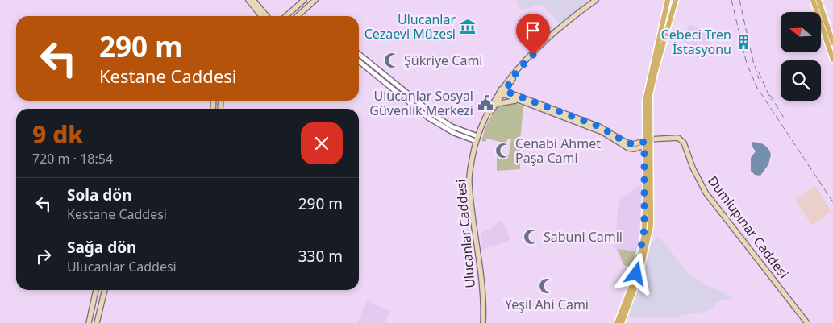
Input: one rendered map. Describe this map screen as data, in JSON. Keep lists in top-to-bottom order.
{
  "streets": {
    "main road": ["Dumlupınar Caddesi", "Ulucanlar Caddesi"]
  },
  "places": {
    "museum": ["Ulucanlar Cezaevi Müzesi"],
    "building": ["Cebeci Tren İstasyonu"],
    "mosque": [
      "Şükriye Cami",
      "Cenabi Ahmet Paşa Cami",
      "Sabuni Camii",
      "Yeşil Ahi Cami"
    ],
    "public building": ["Ulucanlar Sosyal Güvenlik Merkezi"]
  },
  "north": "left",
  "page": {
    "turn": ["290 m", "Kestane Caddesi"],
    "heading": ["9 dk", "720 m · 18:54"],
    "list": [
      {
        "name": "Sola dön",
        "note": "Kestane Caddesi",
        "value": "290 m"
      },
      {
        "name": "Sağa dön",
        "note": "Ulucanlar Caddesi",
        "value": "330 m"
      }
    ]
  }
}
